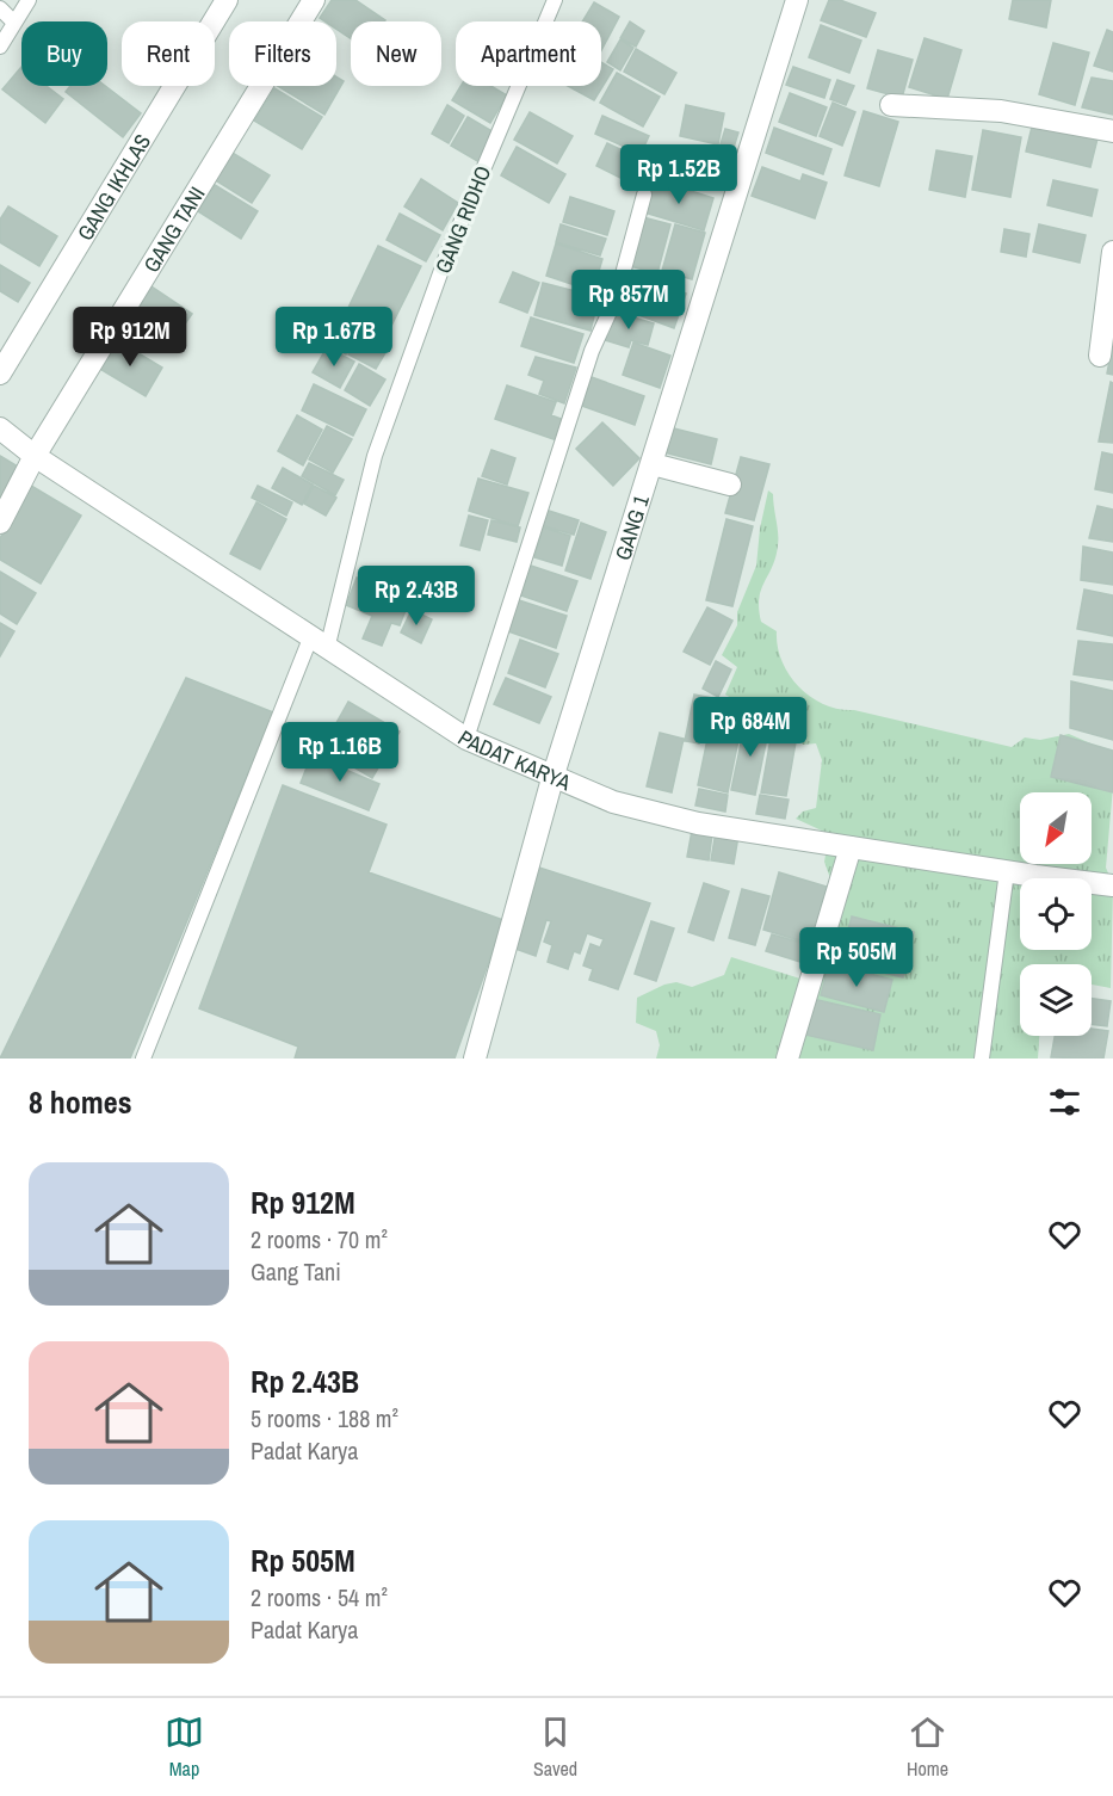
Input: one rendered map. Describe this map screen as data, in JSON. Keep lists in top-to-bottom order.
{
  "streets": {
    "street": [
      "GANG IKHLAS",
      "GANG TANI",
      "GANG 1",
      "PADAT KARYA"
    ],
    "lane": ["GANG RIDHO"]
  },
  "crossings": [
    ["GANG RIDHO", "PADAT KARYA"],
    ["GANG TANI", "PADAT KARYA"],
    ["GANG 1", "PADAT KARYA"]
  ],
  "north": "bottom left",
  "page": {
    "chip": [
      "Buy",
      "Rent",
      "Filters",
      "New",
      "Apartment"
    ],
    "price": [
      "Rp 1.52B",
      "Rp 857M",
      "Rp 912M",
      "Rp 1.67B",
      "Rp 2.43B",
      "Rp 684M",
      "Rp 1.16B",
      "Rp 505M"
    ],
    "heading": "8 homes",
    "list": [
      {
        "name": "Rp 912M",
        "note": "2 rooms · 70 m² · Gang Tani"
      },
      {
        "name": "Rp 2.43B",
        "note": "5 rooms · 188 m² · Padat Karya"
      },
      {
        "name": "Rp 505M",
        "note": "2 rooms · 54 m² · Padat Karya"
      }
    ],
    "tabs": ["Map", "Saved", "Home"]
  }
}
